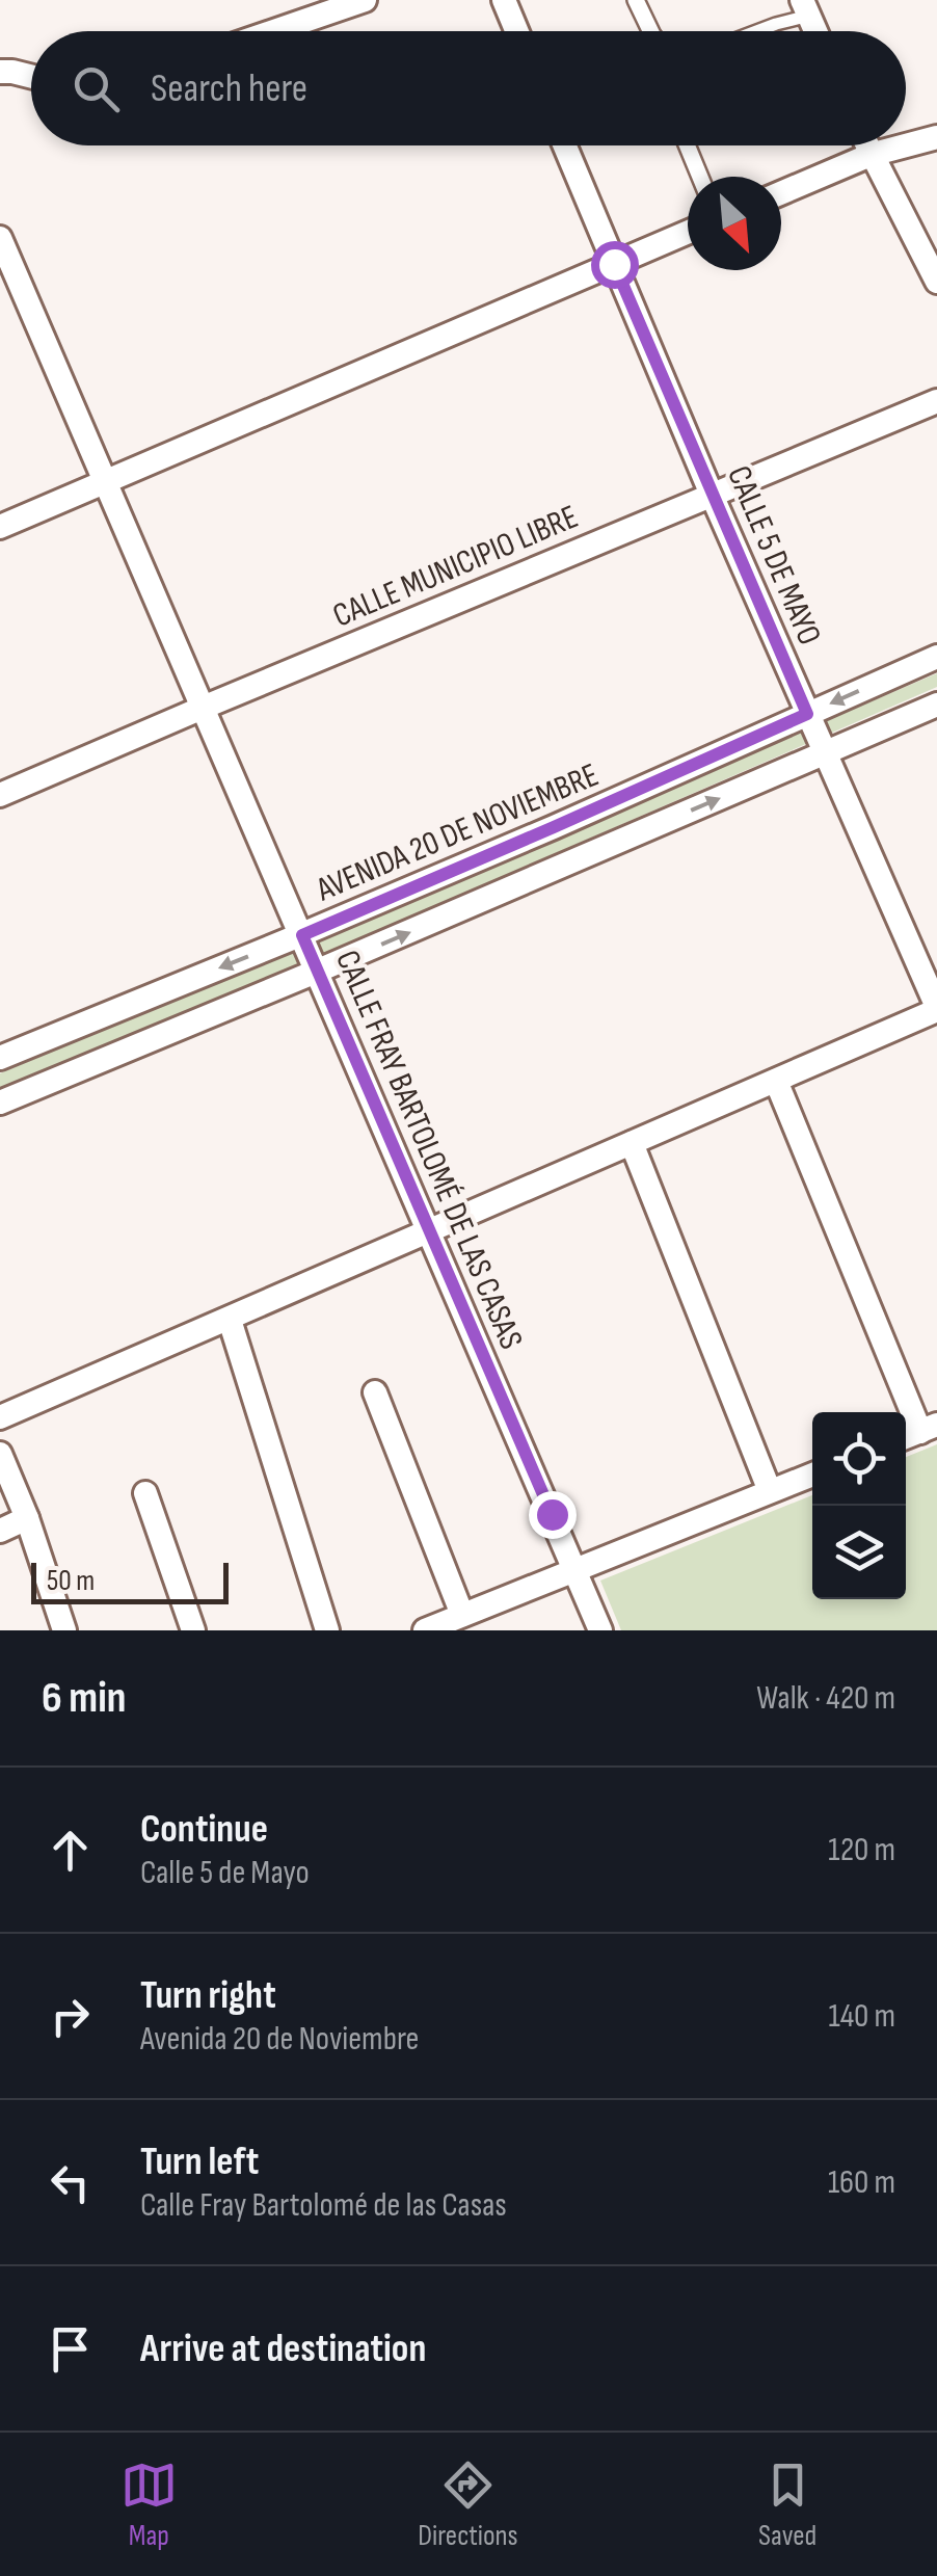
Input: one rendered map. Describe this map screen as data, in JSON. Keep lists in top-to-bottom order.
{
  "streets": {
    "street": [
      "CALLE 5 DE MAYO",
      "CALLE MUNICIPIO LIBRE",
      "AVENIDA 20 DE NOVIEMBRE",
      "CALLE FRAY BARTOLOMÉ DE LAS CASAS"
    ]
  },
  "crossings": [
    ["CALLE 5 DE MAYO", "CALLE MUNICIPIO LIBRE"],
    ["CALLE 5 DE MAYO", "AVENIDA 20 DE NOVIEMBRE"],
    ["CALLE MUNICIPIO LIBRE", "CALLE FRAY BARTOLOMÉ DE LAS CASAS"],
    ["AVENIDA 20 DE NOVIEMBRE", "CALLE FRAY BARTOLOMÉ DE LAS CASAS"]
  ],
  "scale_bar": "50 m",
  "north": "bottom right",
  "page": {
    "search": "Search here",
    "scale": "50 m",
    "heading": ["6 min", "Walk · 420 m"],
    "list": [
      ["Continue", "Calle 5 de Mayo", "120 m"],
      ["Turn right", "Avenida 20 de Noviembre", "140 m"],
      ["Turn left", "Calle Fray Bartolomé de las Casas", "160 m"],
      "Arrive at destination"
    ],
    "nav": ["Map", "Directions", "Saved"]
  }
}
